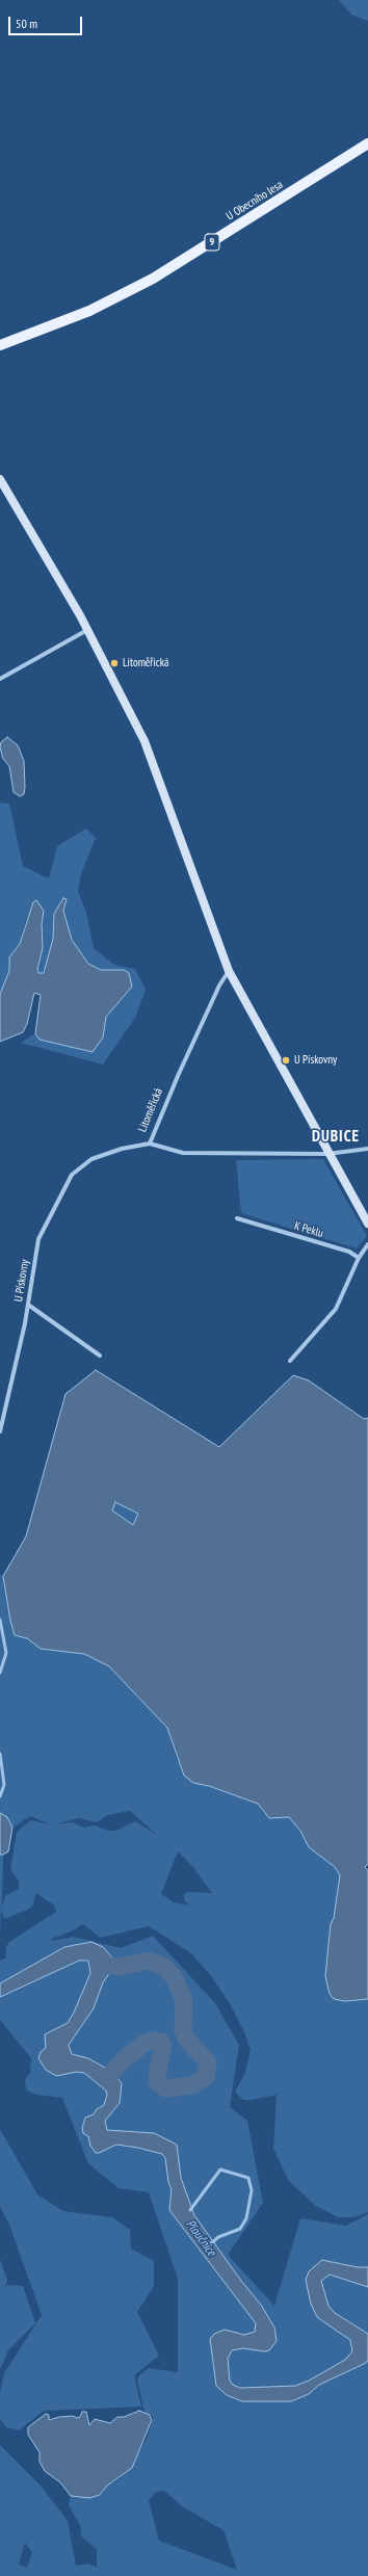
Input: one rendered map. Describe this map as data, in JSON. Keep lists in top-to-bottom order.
{
  "streets": {
    "main road": ["U Obecního lesa", "9"],
    "street": ["Litoměřická", "K Peklu", "U Pískovny"]
  },
  "crossings": [
    ["Litoměřická", "U Pískovny"]
  ],
  "districts": ["DUBICE"],
  "water": ["Ploučnice"],
  "places": ["Litoměřická", "U Pískovny"],
  "scale_bar": "50 m"
}
